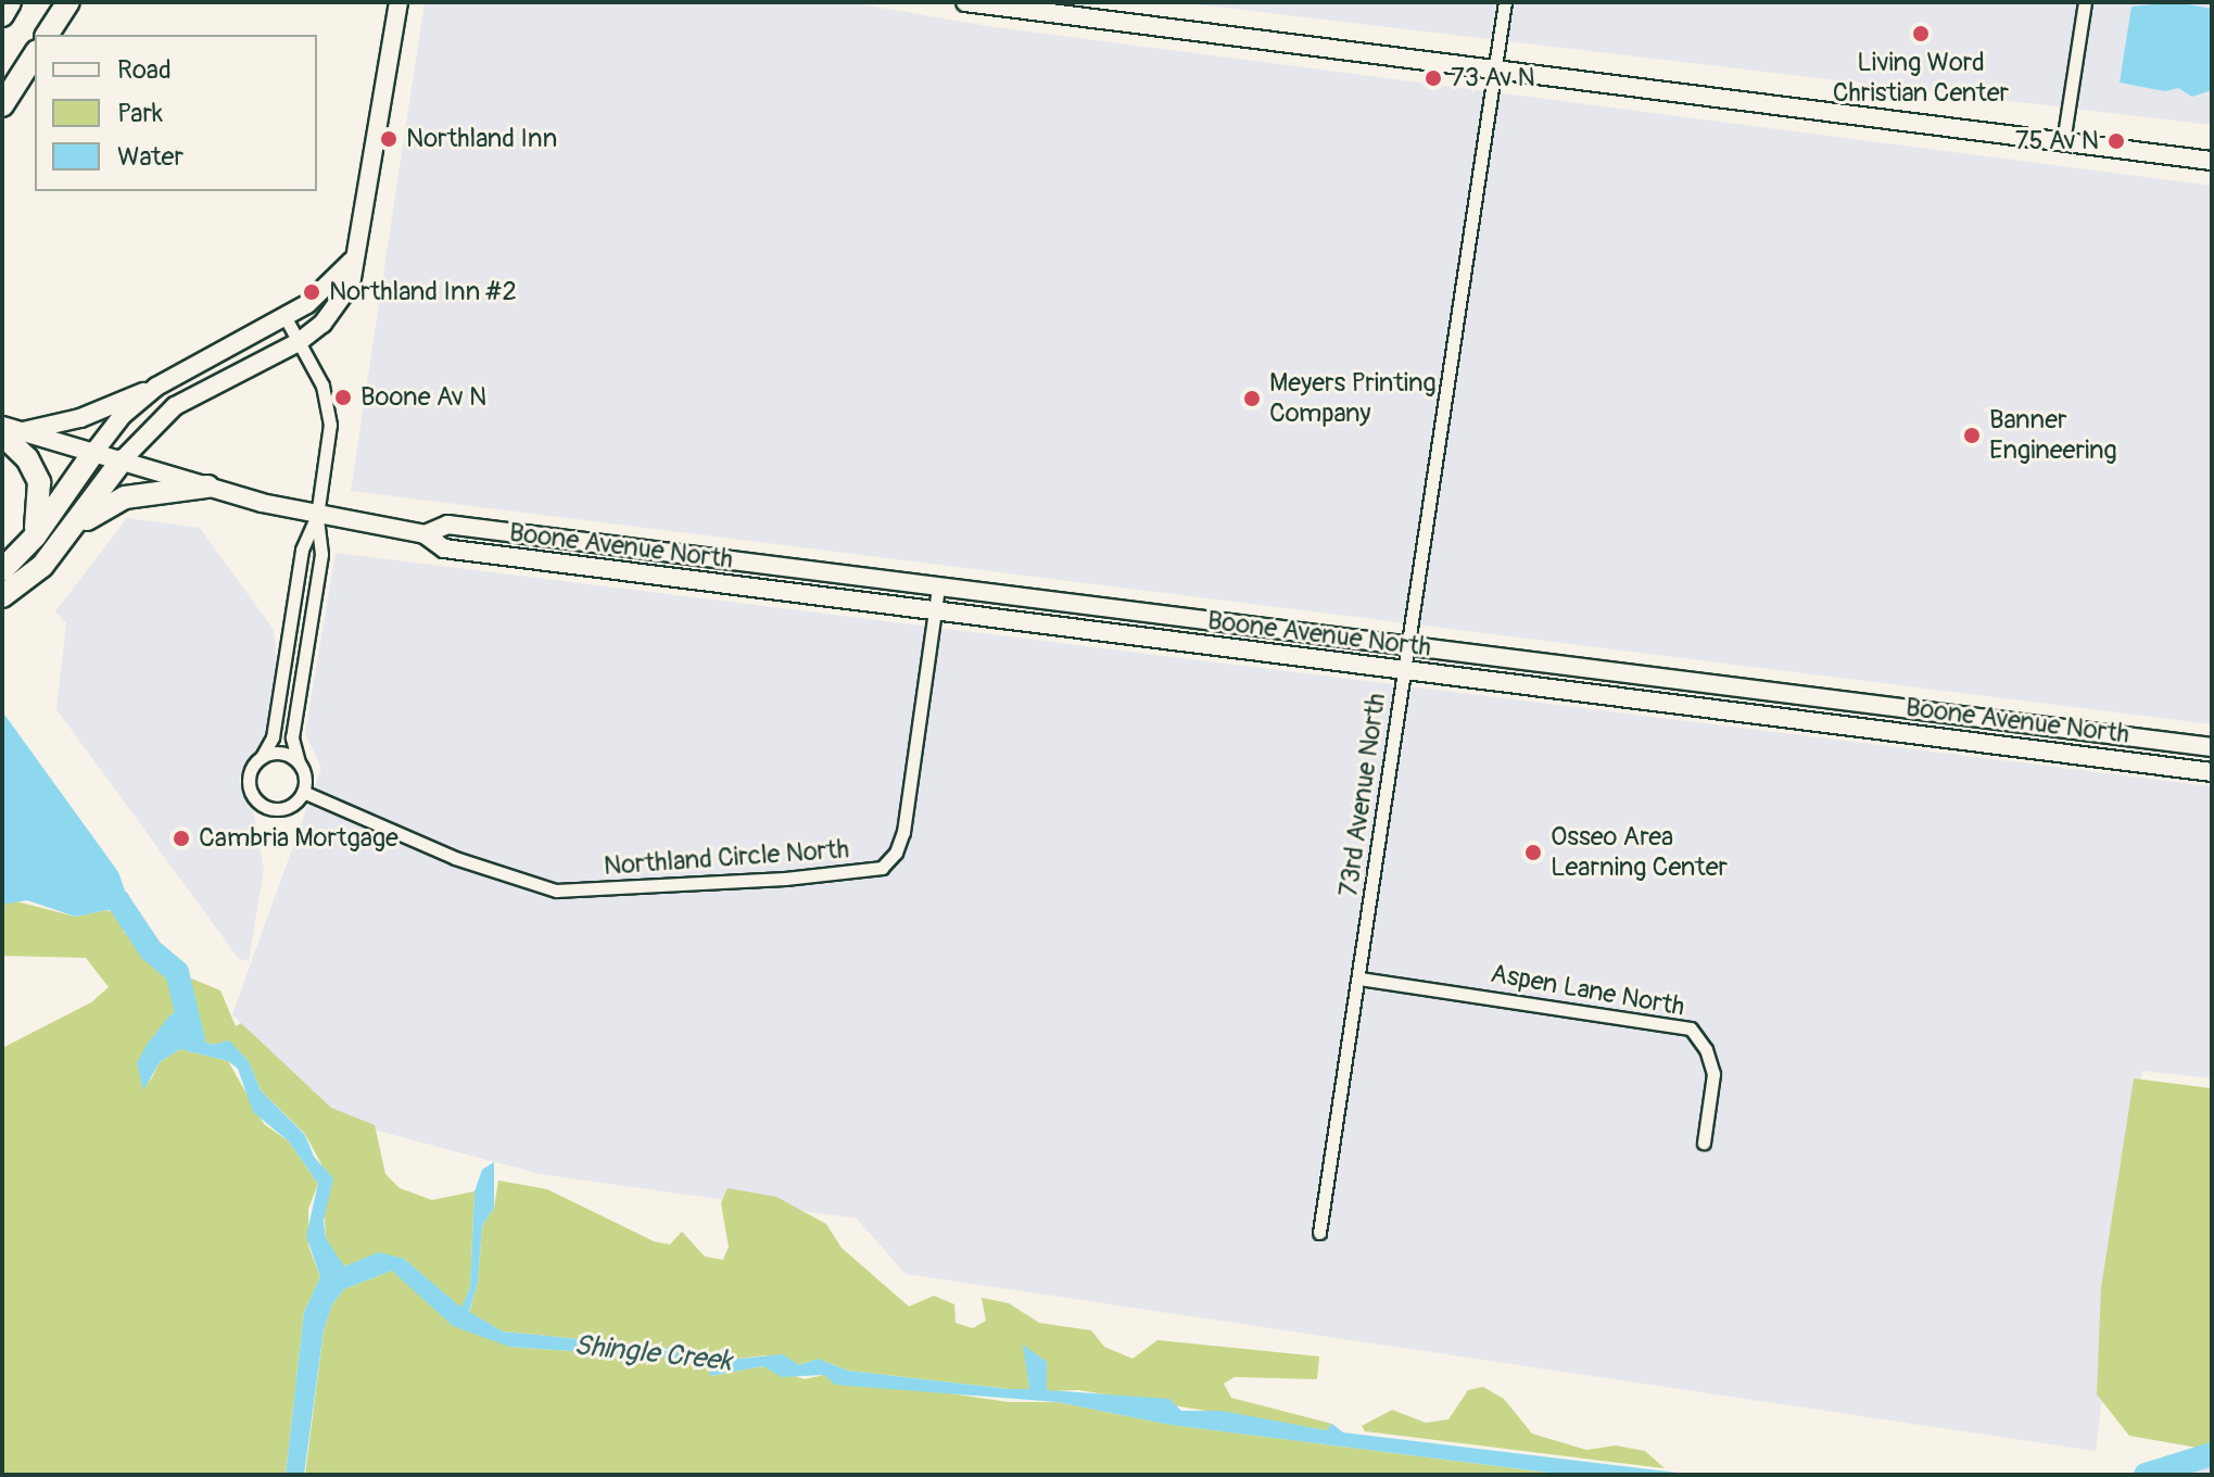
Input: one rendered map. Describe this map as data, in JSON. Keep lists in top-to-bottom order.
{
  "streets": {
    "street": [
      "Boone Avenue North",
      "73rd Avenue North",
      "Northland Circle North",
      "Aspen Lane North"
    ]
  },
  "crossings": [
    ["Boone Avenue North", "73rd Avenue North"],
    ["Boone Avenue North", "Northland Circle North"],
    ["73rd Avenue North", "Aspen Lane North"]
  ],
  "water": ["Shingle Creek"],
  "places": [
    "Living Word Christian Center",
    "73 Av N",
    "Northland Inn",
    "75 Av N",
    "Northland Inn #2",
    "Boone Av N",
    "Meyers Printing Company",
    "Banner Engineering",
    "Cambria Mortgage",
    "Osseo Area Learning Center"
  ],
  "legend": ["Road", "Park", "Water"]
}
